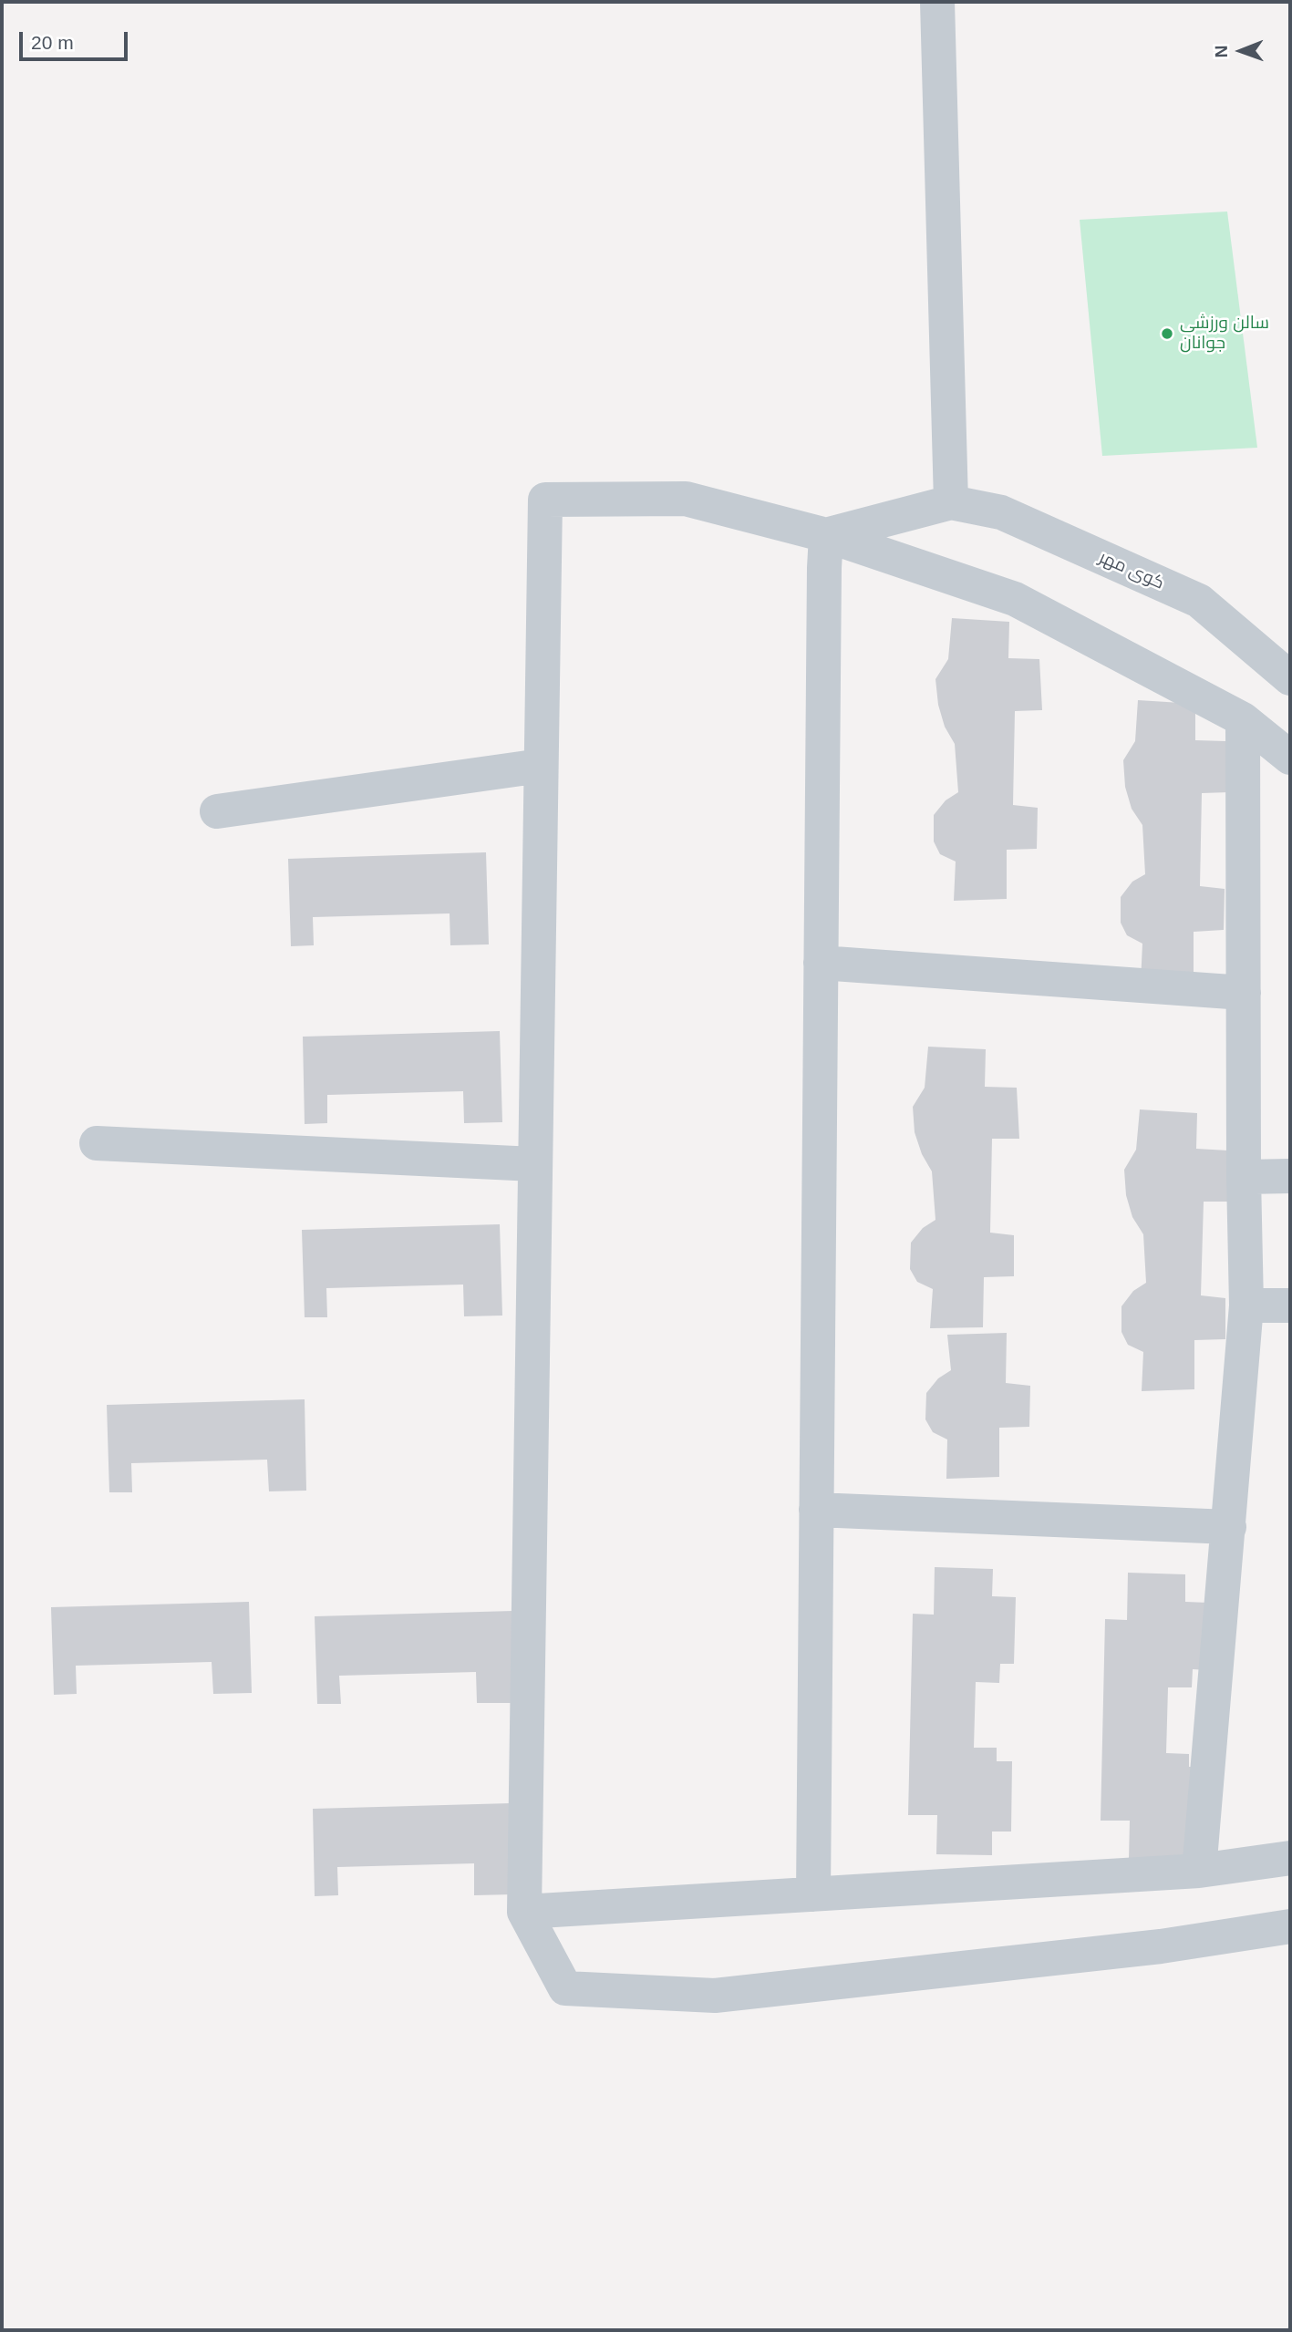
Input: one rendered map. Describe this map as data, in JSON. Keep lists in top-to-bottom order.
{
  "streets": {
    "street": ["کوی مهر"]
  },
  "places": ["سالن ورزشی جوانان"],
  "scale_bar": "20 m",
  "north": "left"
}
